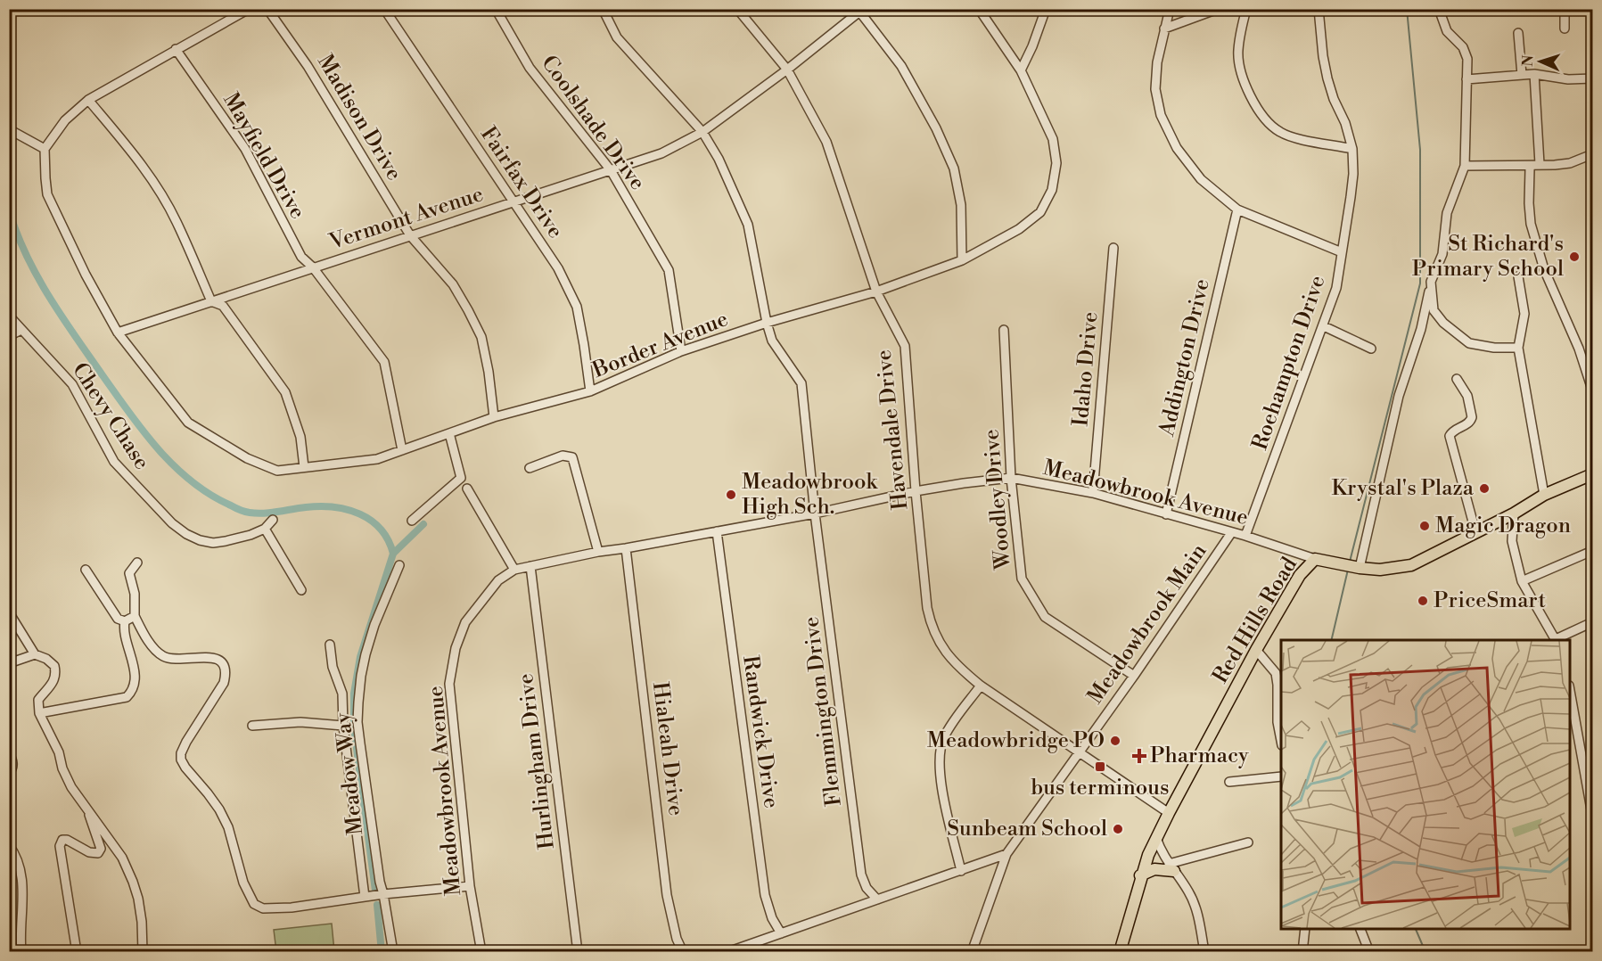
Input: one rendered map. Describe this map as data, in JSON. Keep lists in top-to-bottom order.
{
  "streets": {
    "main road": ["Red Hills Road"],
    "street": [
      "Madison Drive",
      "Coolshade Drive",
      "Mayfield Drive",
      "Fairfax Drive",
      "Vermont Avenue",
      "Border Avenue",
      "Addington Drive",
      "Roehampton Drive",
      "Idaho Drive",
      "Chevy Chase",
      "Havendale Drive",
      "Meadowbrook Avenue",
      "Woodley Drive",
      "Meadowbrook Main",
      "Flemmington Drive",
      "Randwick Drive",
      "Hialeah Drive",
      "Hurlingham Drive",
      "Meadow Way"
    ]
  },
  "crossings": [
    ["Madison Drive", "Vermont Avenue"],
    ["Madison Drive", "Border Avenue"],
    ["Coolshade Drive", "Vermont Avenue"],
    ["Coolshade Drive", "Border Avenue"],
    ["Mayfield Drive", "Vermont Avenue"],
    ["Mayfield Drive", "Border Avenue"],
    ["Fairfax Drive", "Vermont Avenue"],
    ["Fairfax Drive", "Border Avenue"],
    ["Vermont Avenue", "Border Avenue"],
    ["Vermont Avenue", "Havendale Drive"],
    ["Vermont Avenue", "Flemmington Drive"],
    ["Border Avenue", "Havendale Drive"],
    ["Border Avenue", "Flemmington Drive"],
    ["Addington Drive", "Meadowbrook Avenue"],
    ["Roehampton Drive", "Meadowbrook Avenue"],
    ["Idaho Drive", "Meadowbrook Avenue"],
    ["Havendale Drive", "Meadowbrook Avenue"],
    ["Havendale Drive", "Red Hills Road"],
    ["Havendale Drive", "Meadowbrook Main"],
    ["Meadowbrook Avenue", "Woodley Drive"],
    ["Meadowbrook Avenue", "Red Hills Road"],
    ["Meadowbrook Avenue", "Meadowbrook Main"],
    ["Meadowbrook Avenue", "Flemmington Drive"],
    ["Meadowbrook Avenue", "Randwick Drive"],
    ["Meadowbrook Avenue", "Hialeah Drive"],
    ["Meadowbrook Avenue", "Hurlingham Drive"],
    ["Woodley Drive", "Meadowbrook Main"]
  ],
  "places": {
    "other": [
      "St Richard's Primary School",
      "Krystal's Plaza",
      "Meadowbrook High Sch.",
      "Magic Dragon",
      "PriceSmart",
      "Meadowbridge PO",
      "Sunbeam School"
    ],
    "health": ["Pharmacy"],
    "transit": ["bus terminous"]
  },
  "north": "left"
}
